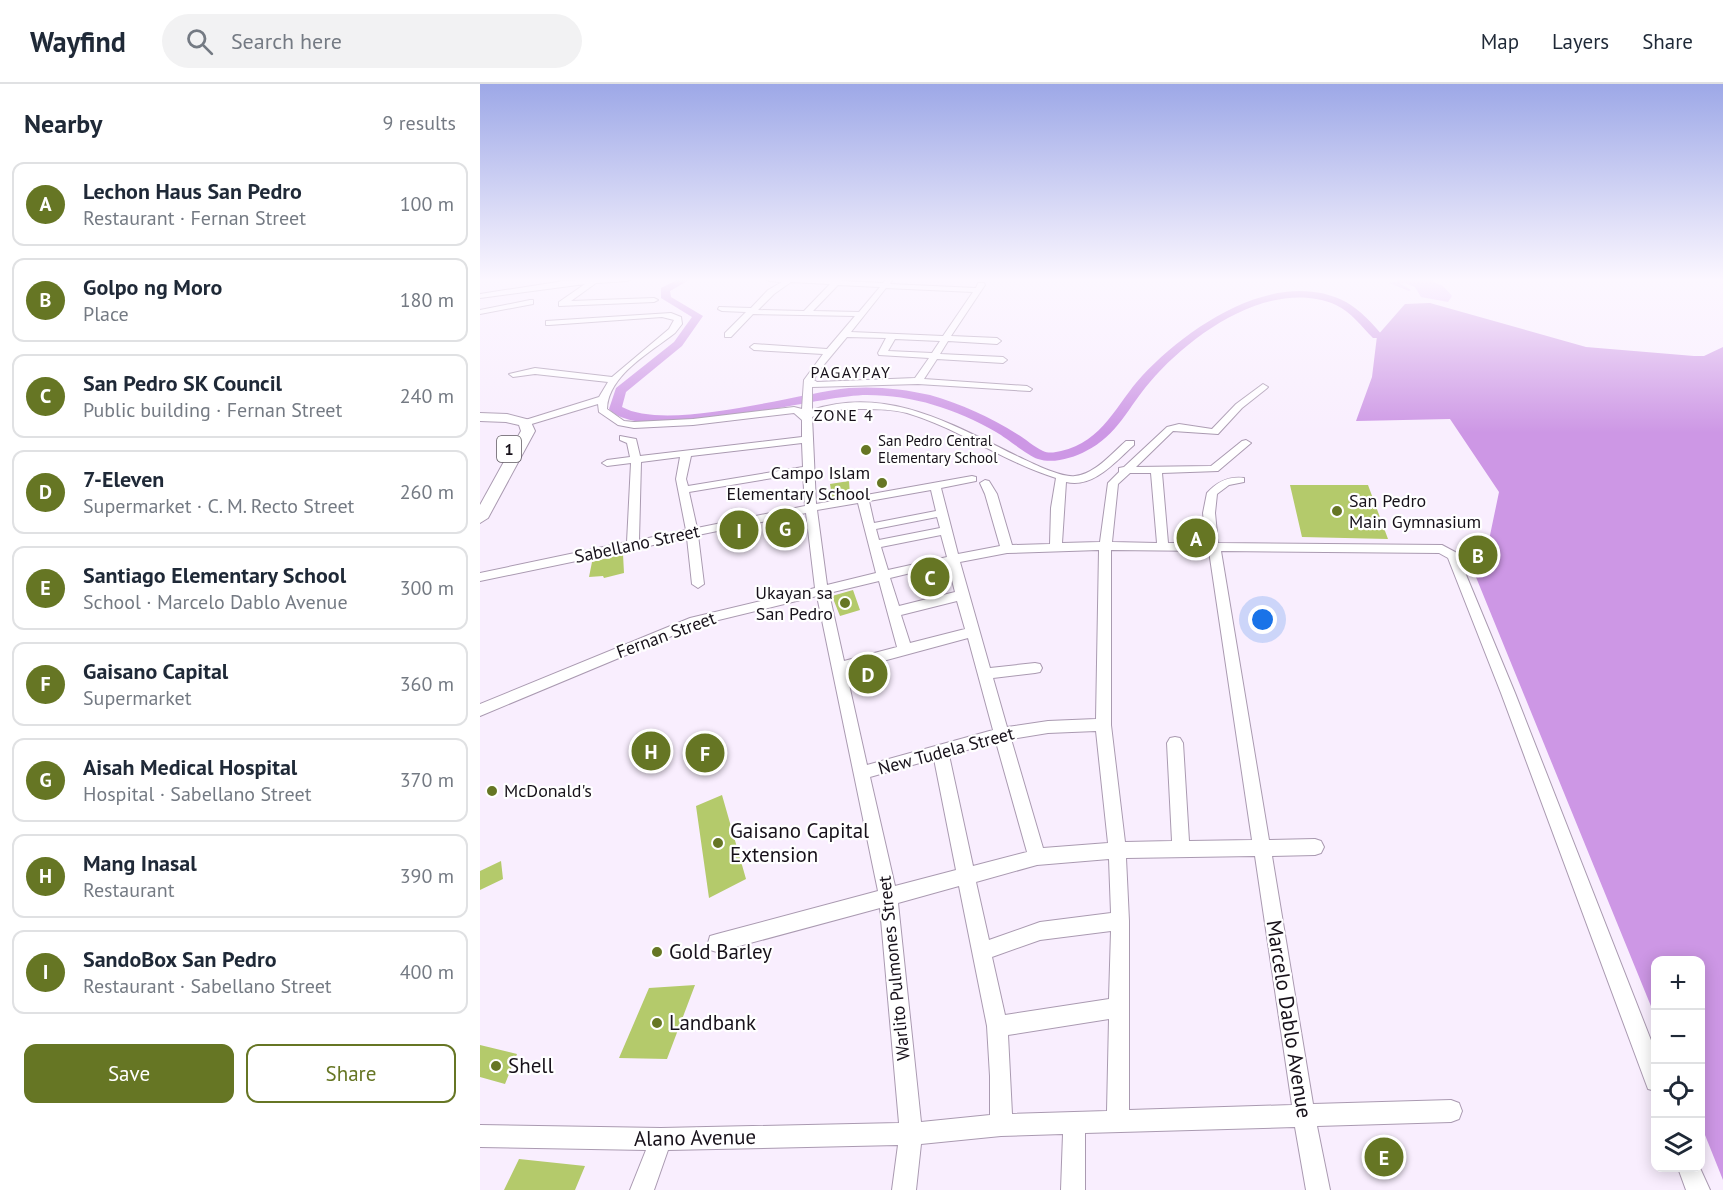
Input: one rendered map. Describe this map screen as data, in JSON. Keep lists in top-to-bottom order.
{
  "streets": {
    "main road": ["1"],
    "street": [
      "Sabellano Street",
      "Fernan Street",
      "New Tudela Street",
      "Warlito Pulmones Street",
      "Marcelo Dablo Avenue",
      "Alano Avenue"
    ]
  },
  "crossings": [
    ["Sabellano Street", "Warlito Pulmones Street"],
    ["Fernan Street", "Warlito Pulmones Street"],
    ["Fernan Street", "Marcelo Dablo Avenue"],
    ["New Tudela Street", "Warlito Pulmones Street"],
    ["Warlito Pulmones Street", "Alano Avenue"],
    ["Marcelo Dablo Avenue", "Alano Avenue"]
  ],
  "districts": ["PAGAYPAY", "ZONE 4"],
  "places": [
    "San Pedro Central Elementary School",
    "Campo Islam Elementary School",
    "San Pedro Main Gymnasium",
    "Ukayan sa San Pedro",
    "McDonald's",
    "Gaisano Capital Extension",
    "Gold Barley",
    "Landbank",
    "Shell"
  ],
  "page": {
    "header": "Wayfind",
    "search": "Search here",
    "nav": ["Map", "Layers", "Share"],
    "heading": ["Nearby", "9 results"],
    "list": [
      {
        "mark": "A",
        "name": "Lechon Haus San Pedro",
        "note": "Restaurant · Fernan Street",
        "value": "100 m"
      },
      {
        "mark": "B",
        "name": "Golpo ng Moro",
        "note": "Place",
        "value": "180 m"
      },
      {
        "mark": "C",
        "name": "San Pedro SK Council",
        "note": "Public building · Fernan Street",
        "value": "240 m"
      },
      {
        "mark": "D",
        "name": "7-Eleven",
        "note": "Supermarket · C. M. Recto Street",
        "value": "260 m"
      },
      {
        "mark": "E",
        "name": "Santiago Elementary School",
        "note": "School · Marcelo Dablo Avenue",
        "value": "300 m"
      },
      {
        "mark": "F",
        "name": "Gaisano Capital",
        "note": "Supermarket",
        "value": "360 m"
      },
      {
        "mark": "G",
        "name": "Aisah Medical Hospital",
        "note": "Hospital · Sabellano Street",
        "value": "370 m"
      },
      {
        "mark": "H",
        "name": "Mang Inasal",
        "note": "Restaurant",
        "value": "390 m"
      },
      {
        "mark": "I",
        "name": "SandoBox San Pedro",
        "note": "Restaurant · Sabellano Street",
        "value": "400 m"
      }
    ],
    "pins": [
      "G",
      "I",
      "A",
      "B",
      "C",
      "D",
      "H",
      "F",
      "E"
    ],
    "map_buttons": ["+", "−"],
    "buttons": ["Save", "Share"]
  }
}
